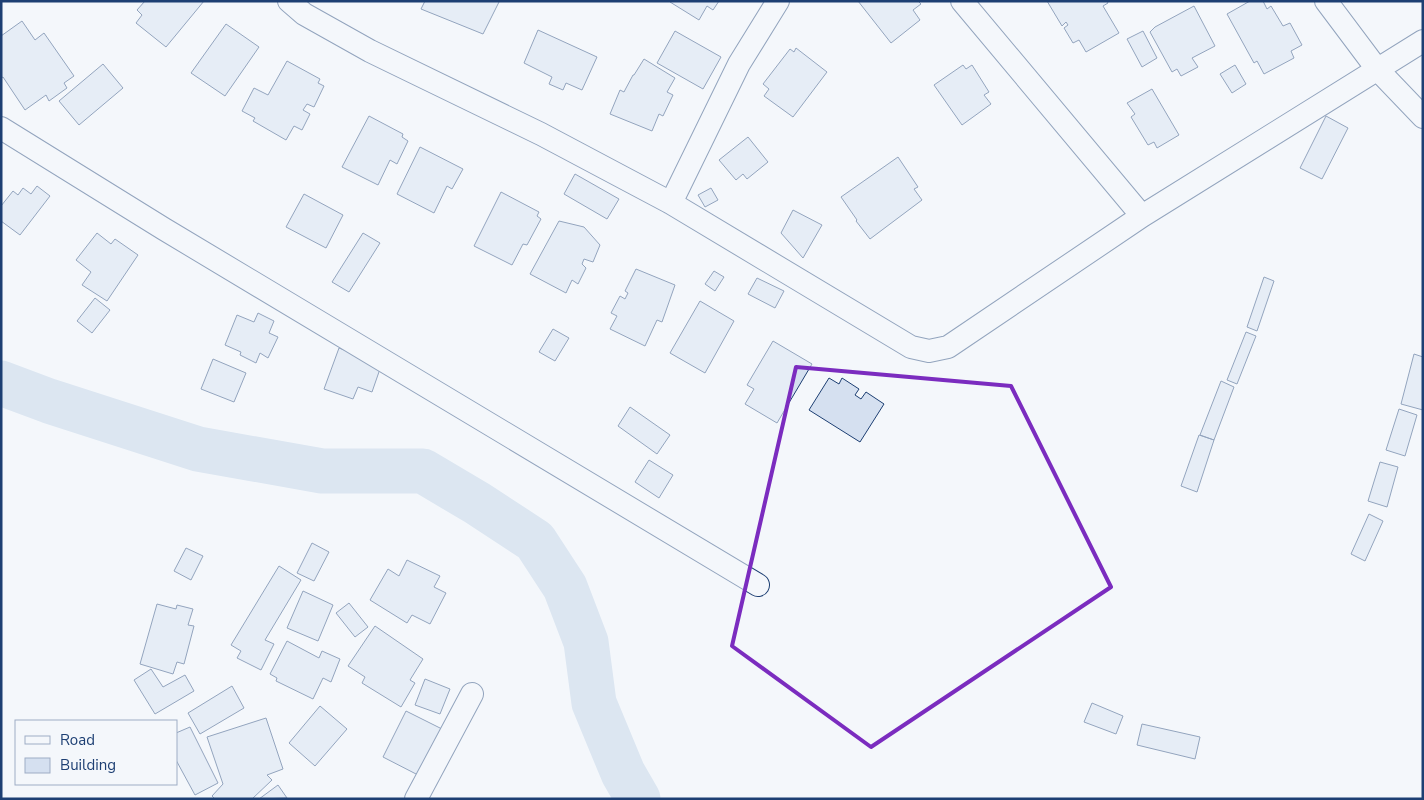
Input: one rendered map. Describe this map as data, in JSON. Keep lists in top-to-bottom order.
{
  "legend": ["Road", "Building"]
}
